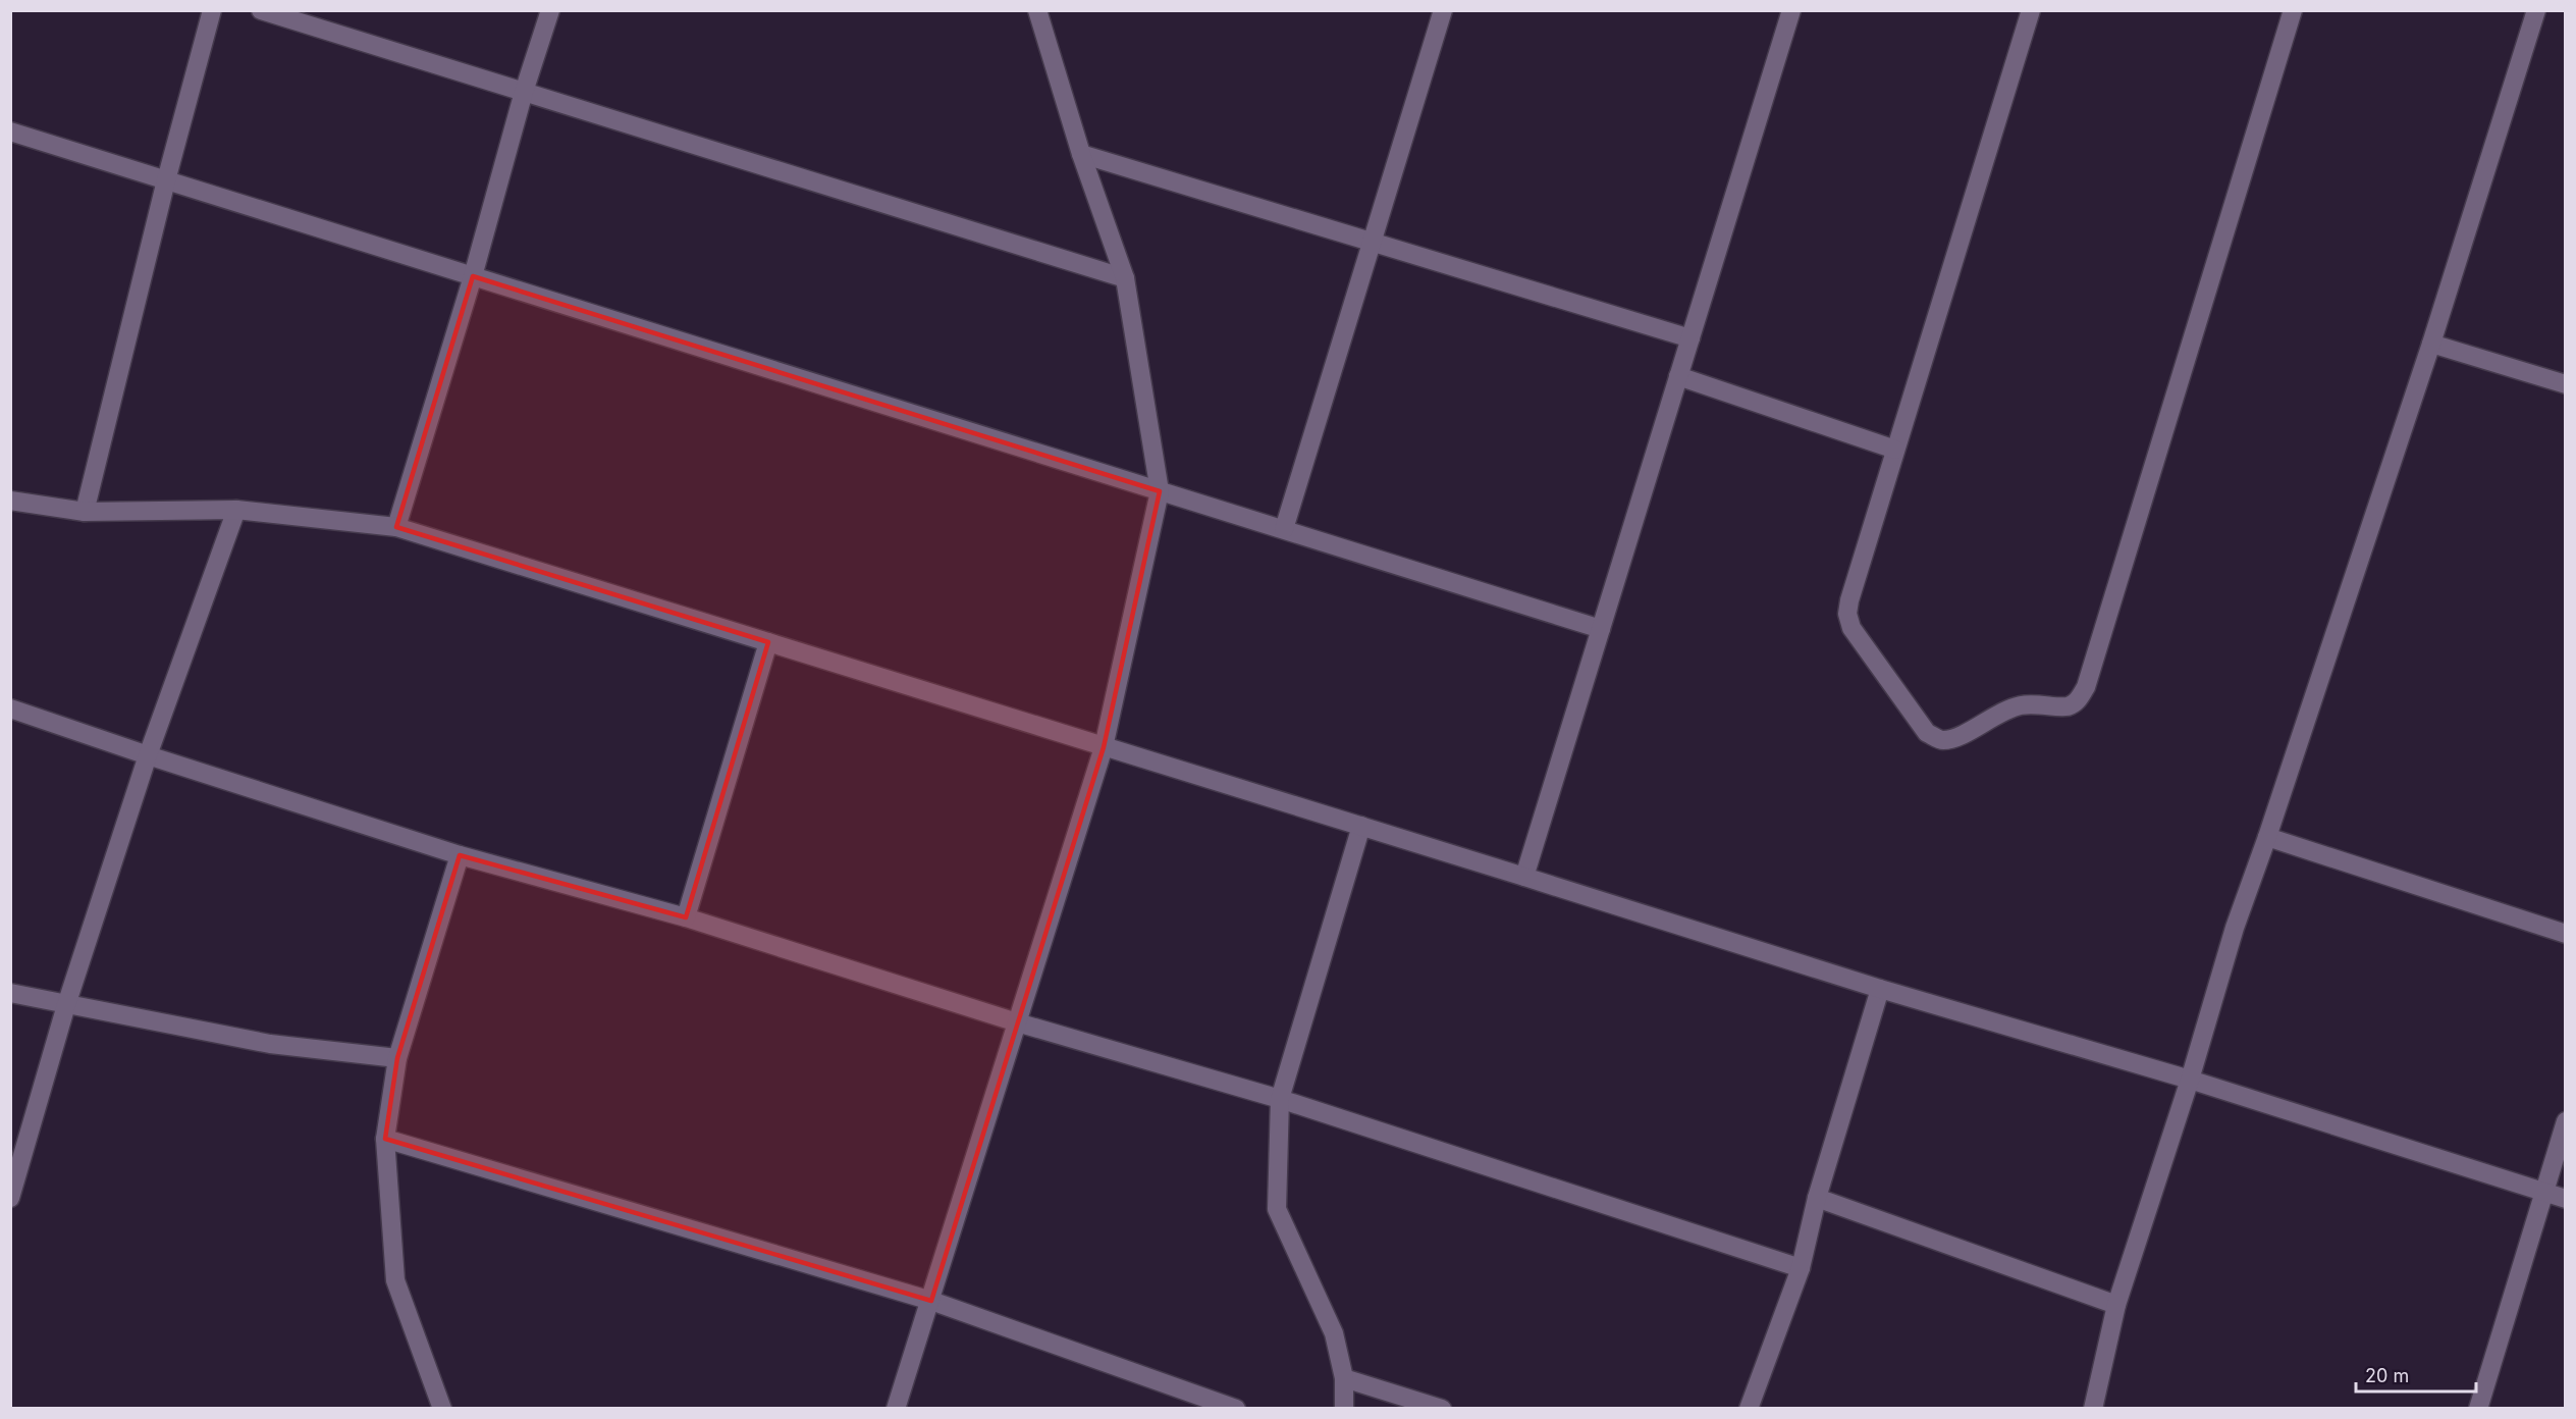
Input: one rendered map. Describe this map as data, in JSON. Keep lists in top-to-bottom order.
{
  "scale_bar": "20 m"
}
